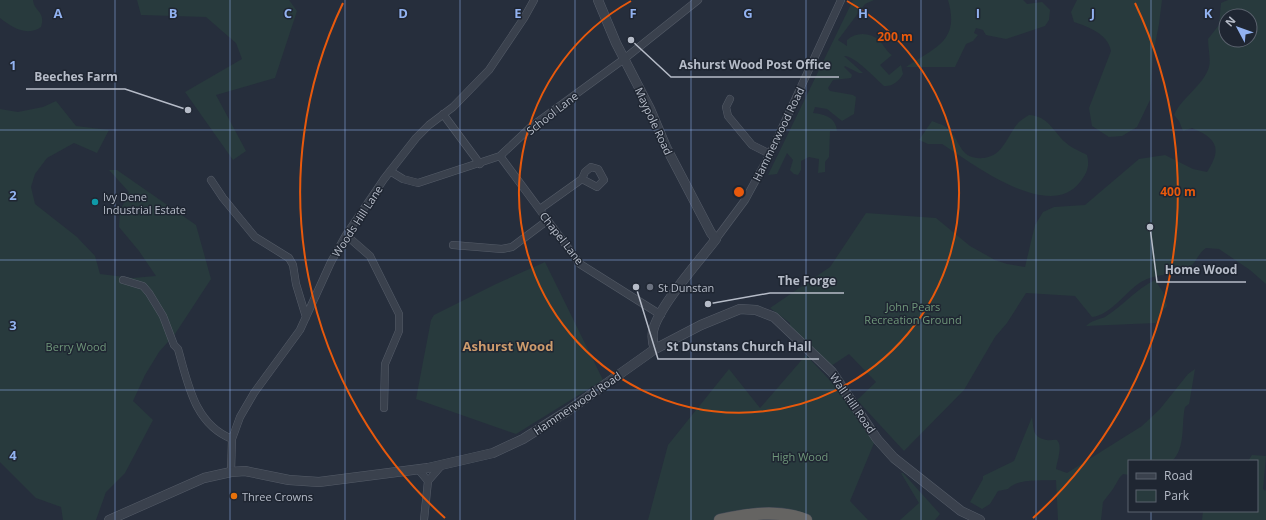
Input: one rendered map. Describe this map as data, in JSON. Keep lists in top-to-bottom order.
{
  "streets": {
    "street": [
      "School Lane",
      "Maypole Road",
      "Hammerwood Road",
      "Woods Hill Lane",
      "Chapel Lane",
      "Wall Hill Road"
    ]
  },
  "crossings": [
    ["School Lane", "Maypole Road"],
    ["School Lane", "Woods Hill Lane"],
    ["School Lane", "Chapel Lane"],
    ["Maypole Road", "Hammerwood Road"],
    ["Hammerwood Road", "Woods Hill Lane"],
    ["Hammerwood Road", "Chapel Lane"],
    ["Hammerwood Road", "Wall Hill Road"]
  ],
  "districts": ["Ashurst Wood"],
  "parks": ["John Pears Recreation Ground", "Berry Wood", "High Wood"],
  "places": [
    "Ashurst Wood Post Office",
    "Beeches Farm",
    "Ivy Dene Industrial Estate",
    "Home Wood",
    "St Dunstans Church Hall",
    "St Dunstan",
    "The Forge",
    "Three Crowns"
  ],
  "legend": ["Road", "Park"],
  "north": "top left",
  "grid": {
    "columns": [
      "A",
      "B",
      "C",
      "D",
      "E",
      "F",
      "G",
      "H",
      "I",
      "J",
      "K"
    ],
    "rows": [
      "1",
      "2",
      "3",
      "4"
    ]
  },
  "rings": ["200 m", "400 m"]
}
